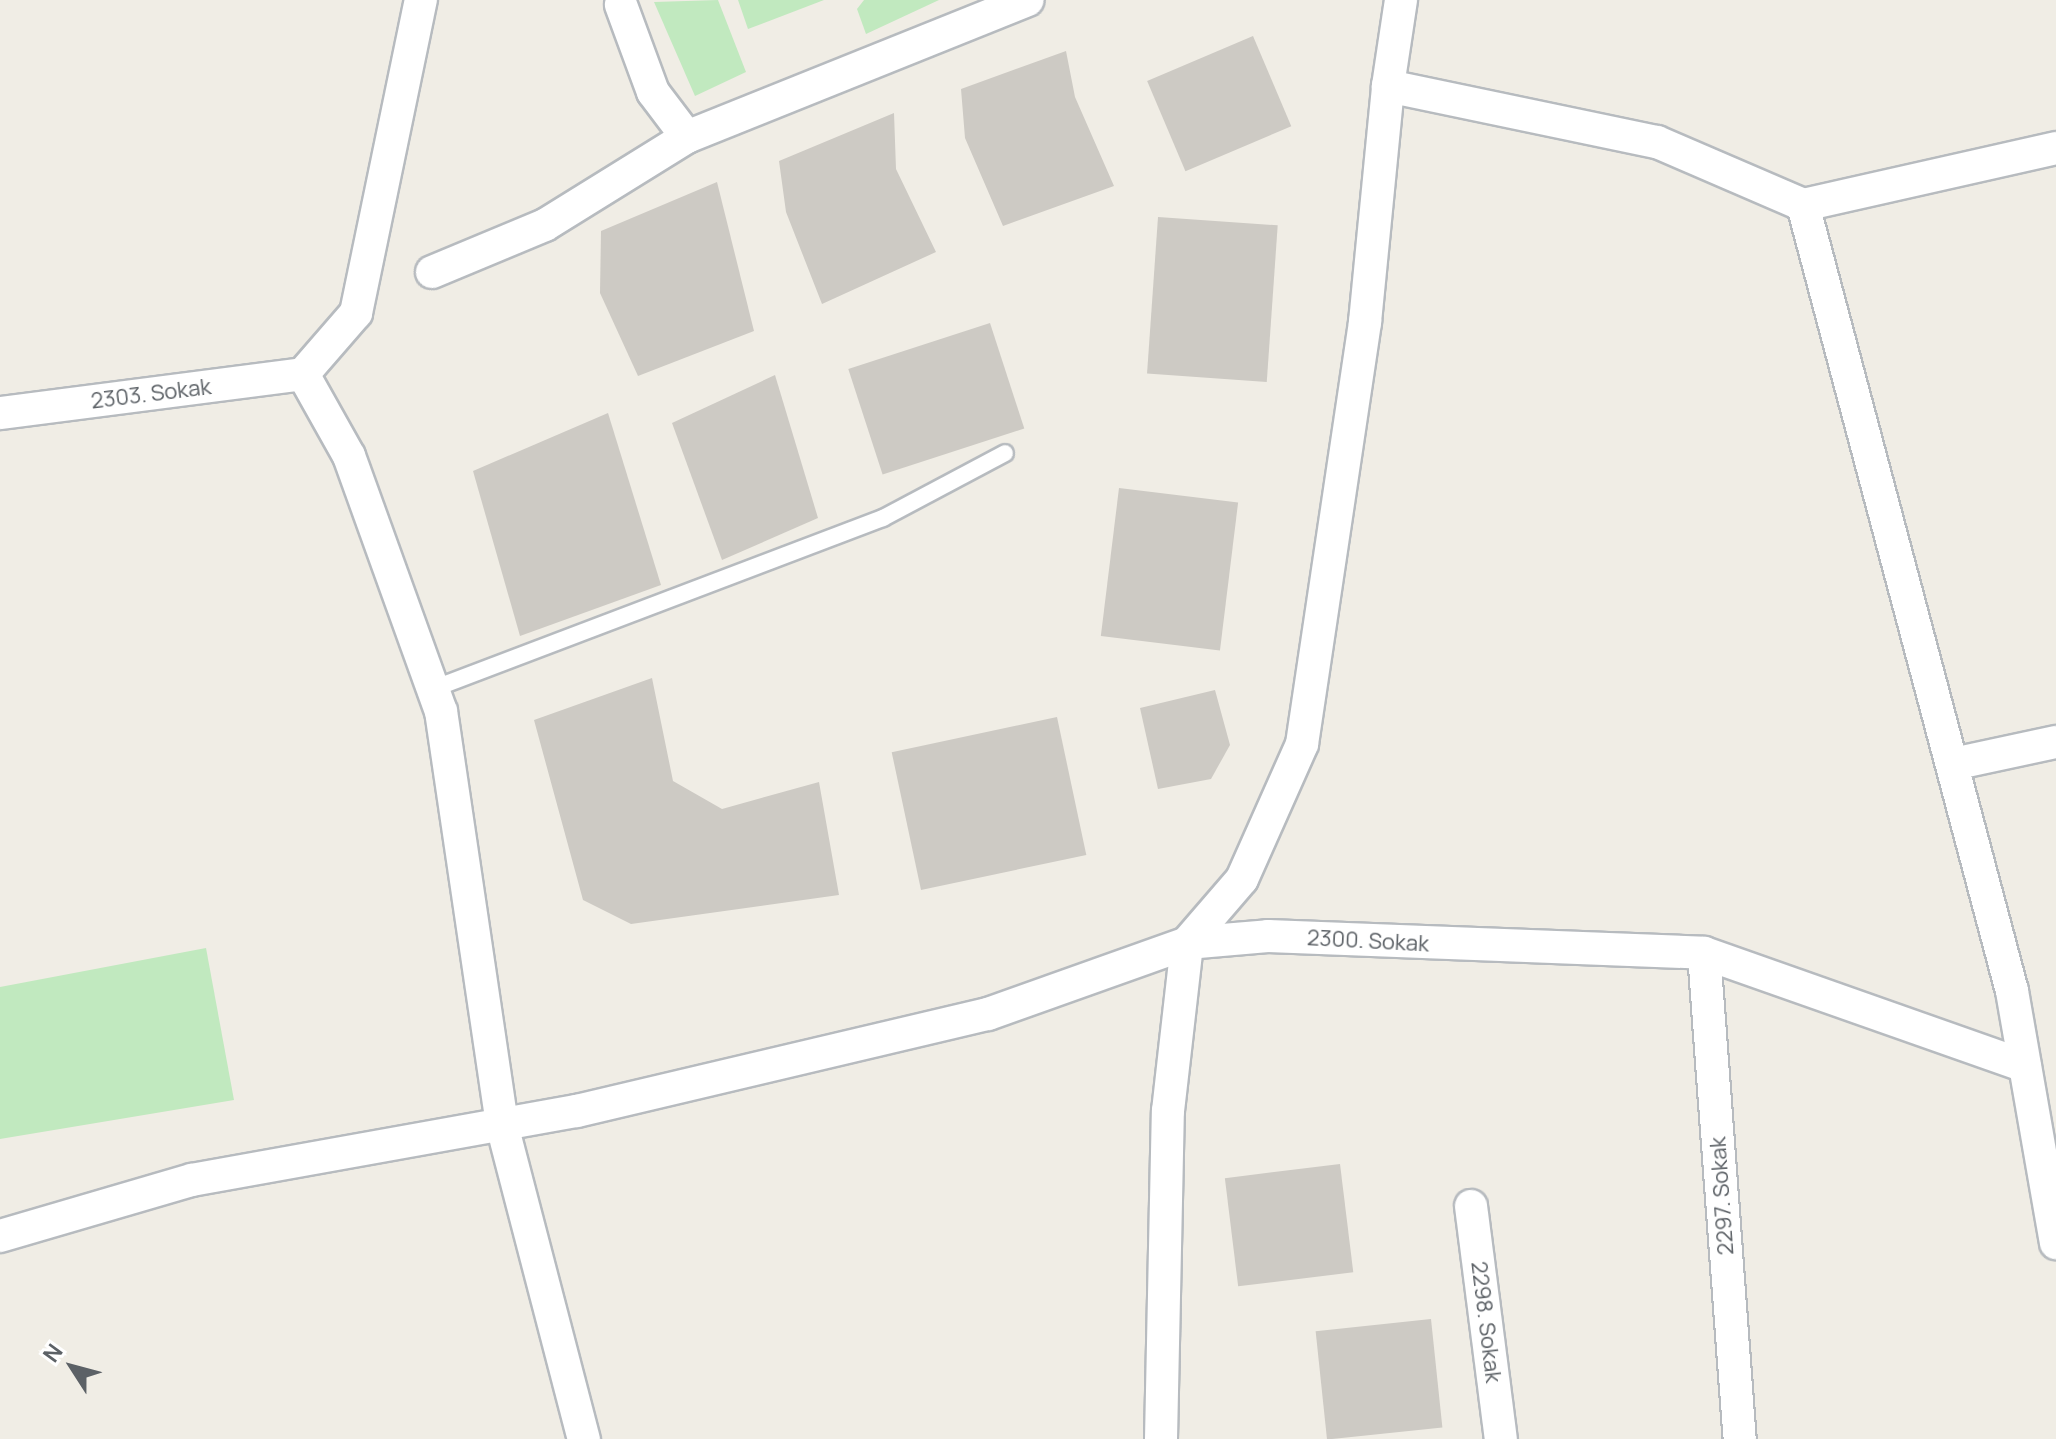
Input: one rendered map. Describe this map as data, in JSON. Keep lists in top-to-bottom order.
{
  "streets": {
    "street": [
      "2303. Sokak",
      "2300. Sokak",
      "2297. Sokak",
      "2298. Sokak"
    ]
  },
  "crossings": [
    ["2300. Sokak", "2297. Sokak"]
  ],
  "north": "top left"
}
